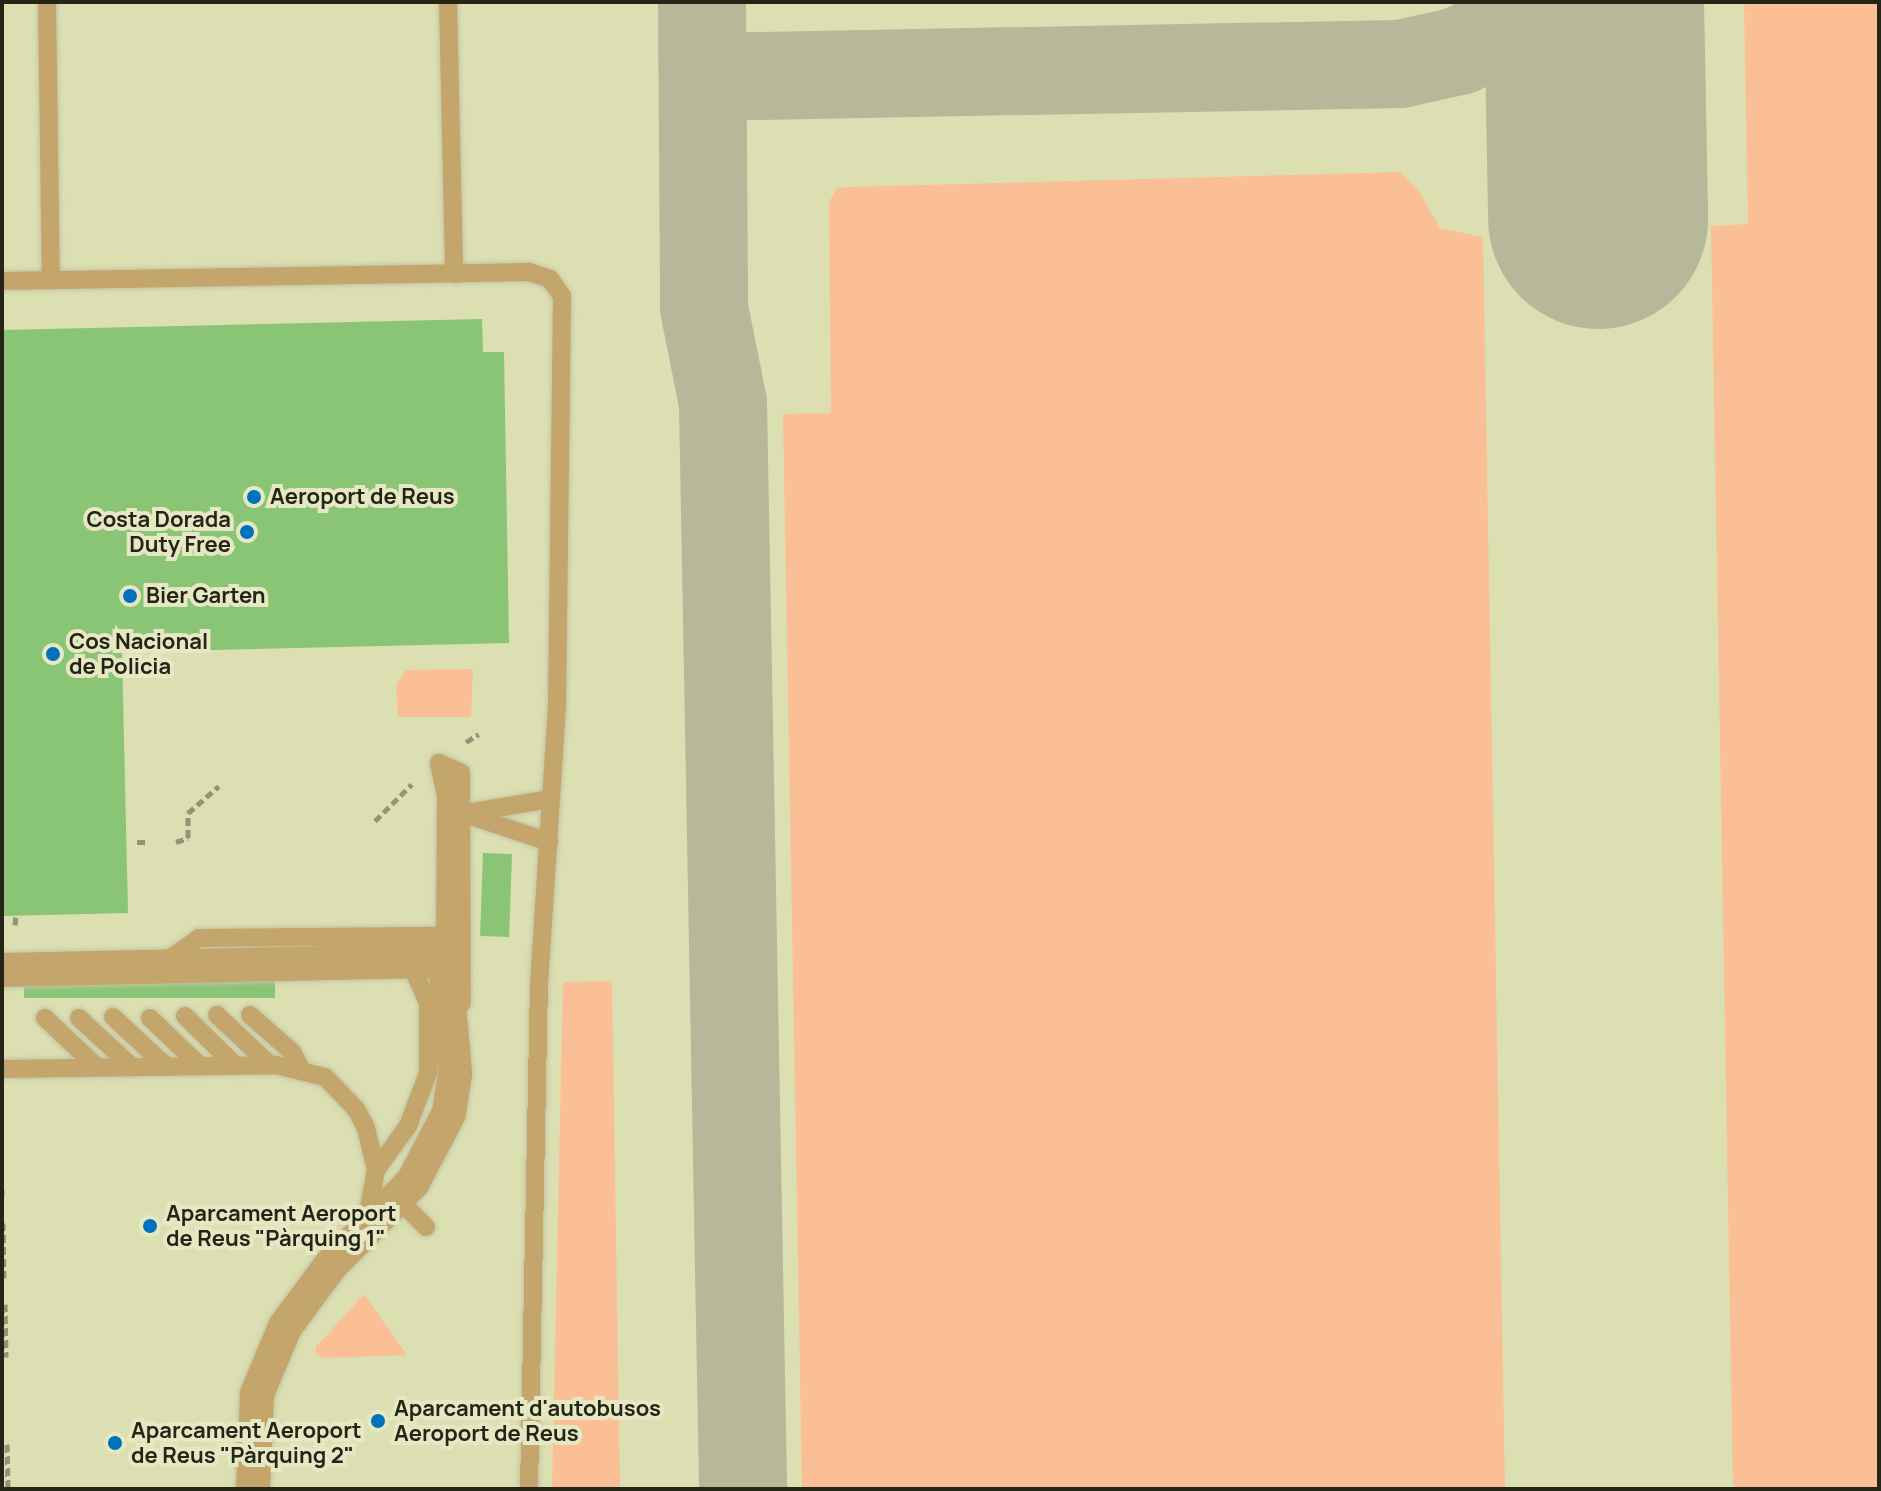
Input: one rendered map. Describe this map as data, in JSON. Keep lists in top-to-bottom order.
{
  "places": [
    "Aeroport de Reus",
    "Costa Dorada Duty Free",
    "Bier Garten",
    "Cos Nacional de Policia",
    "Aparcament Aeroport de Reus \"Pàrquing 1\"",
    "Aparcament d'autobusos Aeroport de Reus",
    "Aparcament Aeroport de Reus \"Pàrquing 2\""
  ]
}
